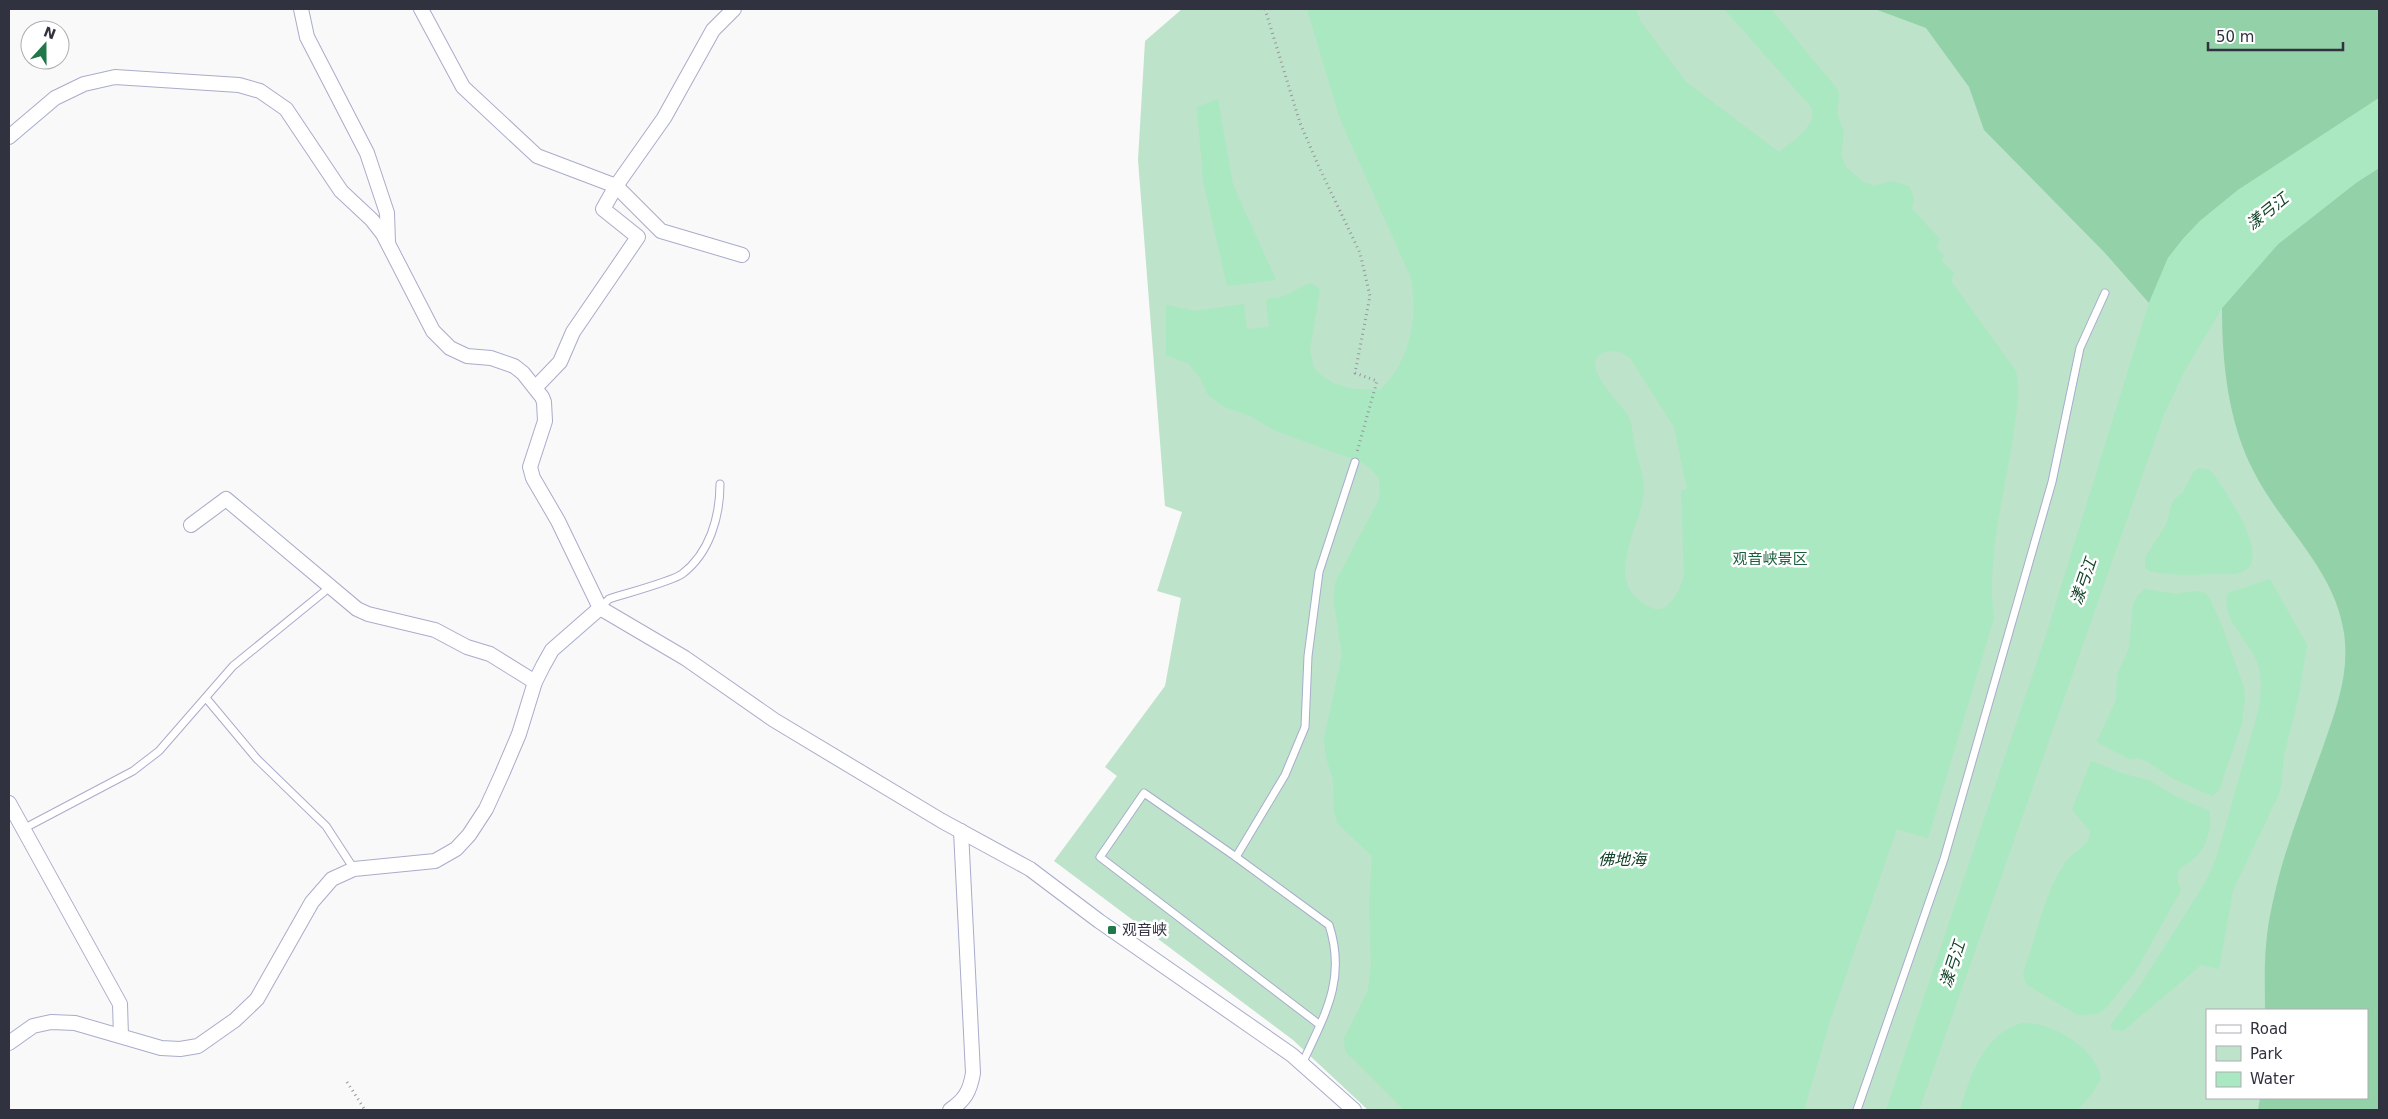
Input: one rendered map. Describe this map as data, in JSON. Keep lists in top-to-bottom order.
{
  "water": ["漾弓江", "佛地海"],
  "parks": ["观音峡景区"],
  "places": {
    "transit": ["观音峡"]
  },
  "legend": ["Road", "Park", "Water"],
  "scale_bar": "50 m",
  "north": "top"
}
